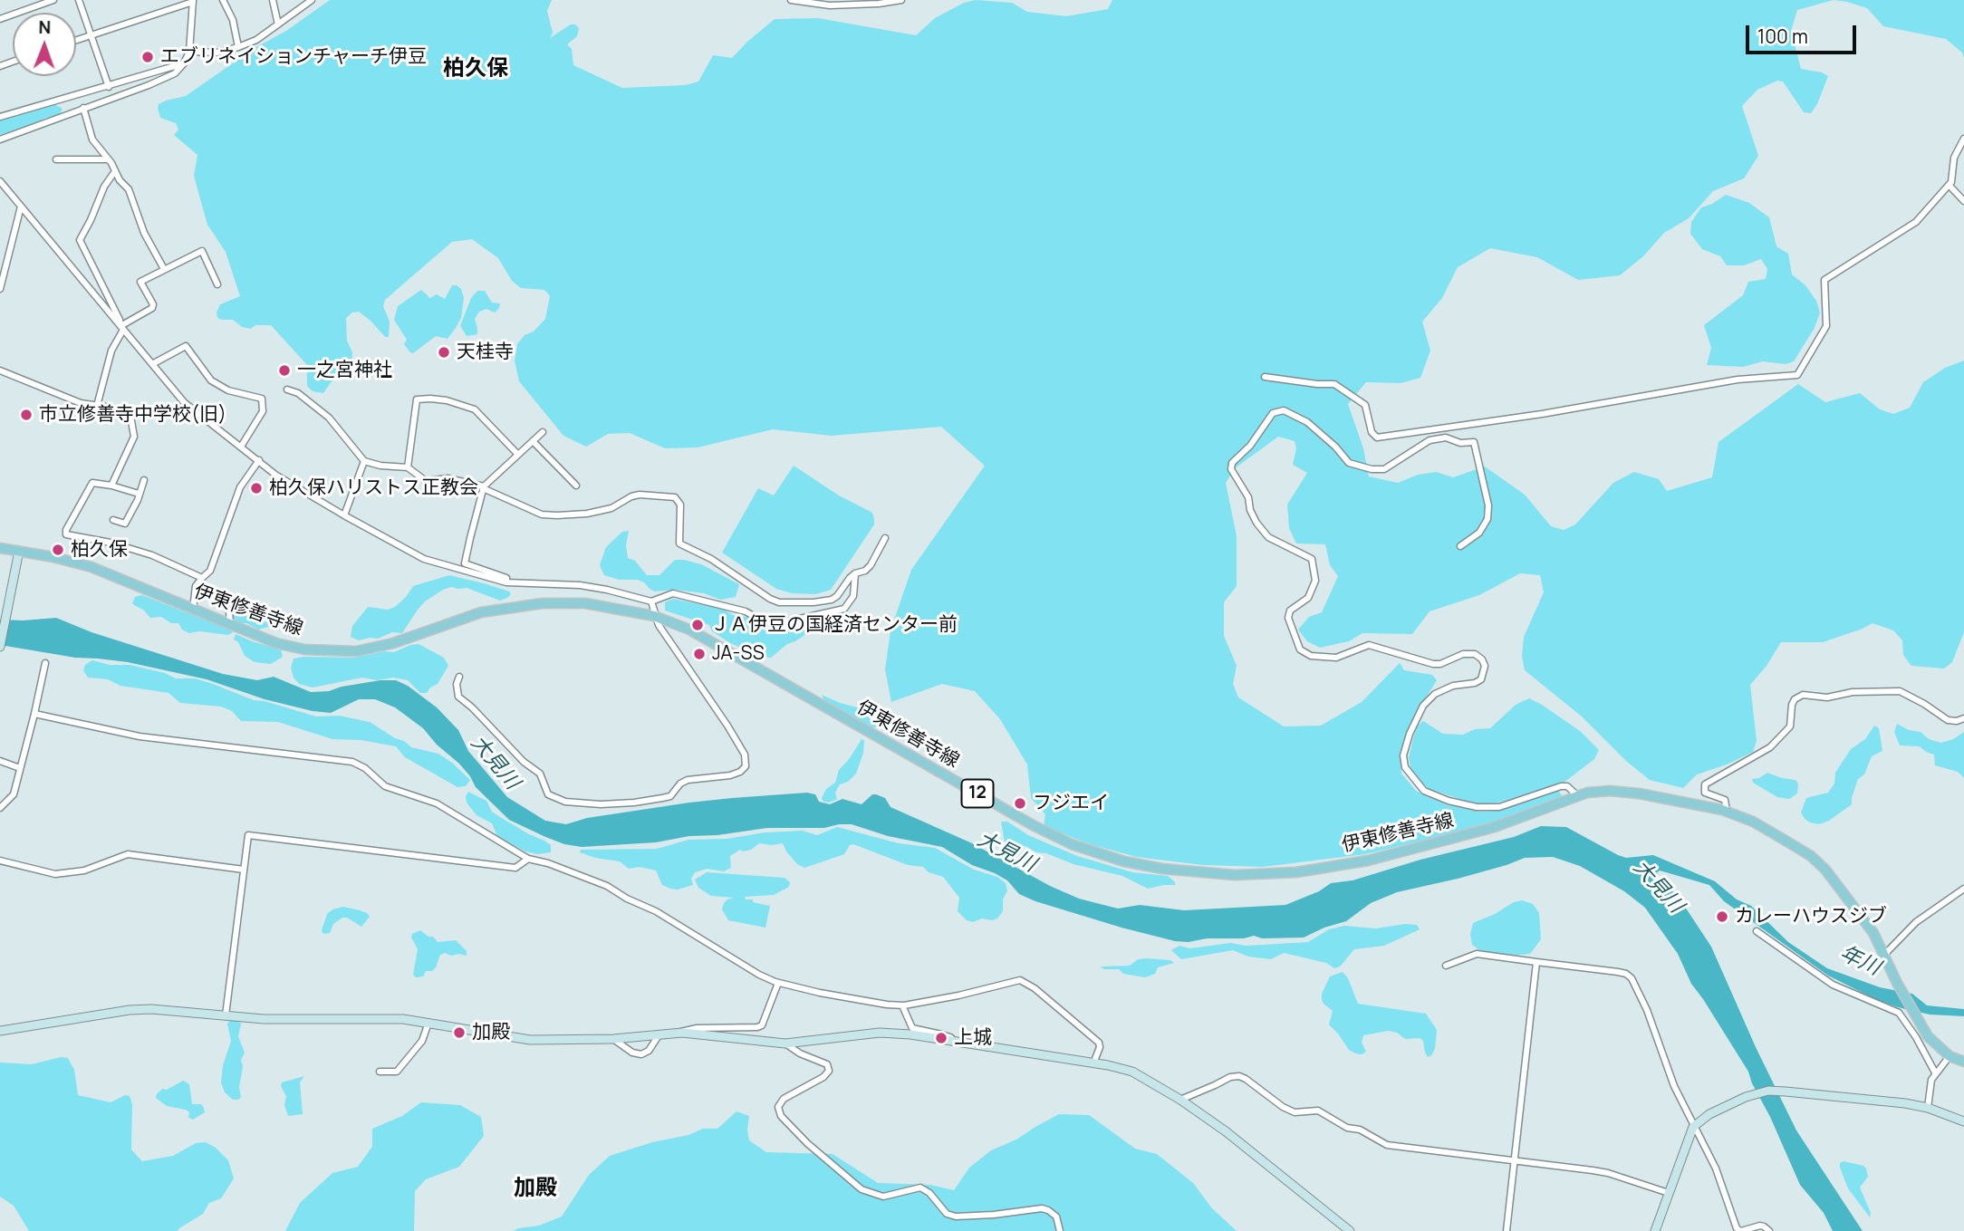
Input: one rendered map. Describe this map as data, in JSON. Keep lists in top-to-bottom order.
{
  "streets": {
    "main road": ["伊東修善寺線", "12"]
  },
  "districts": ["柏久保", "加殿"],
  "water": ["大見川", "年川"],
  "places": [
    "エブリネイションチャーチ伊豆",
    "天桂寺",
    "一之宮神社",
    "市立修善寺中学校(旧)",
    "柏久保ハリストス正教会",
    "柏久保",
    "ＪＡ伊豆の国経済センター前",
    "JA-SS",
    "フジエイ",
    "カレーハウスジブ",
    "加殿",
    "上城"
  ],
  "scale_bar": "100 m",
  "north": "top"
}
